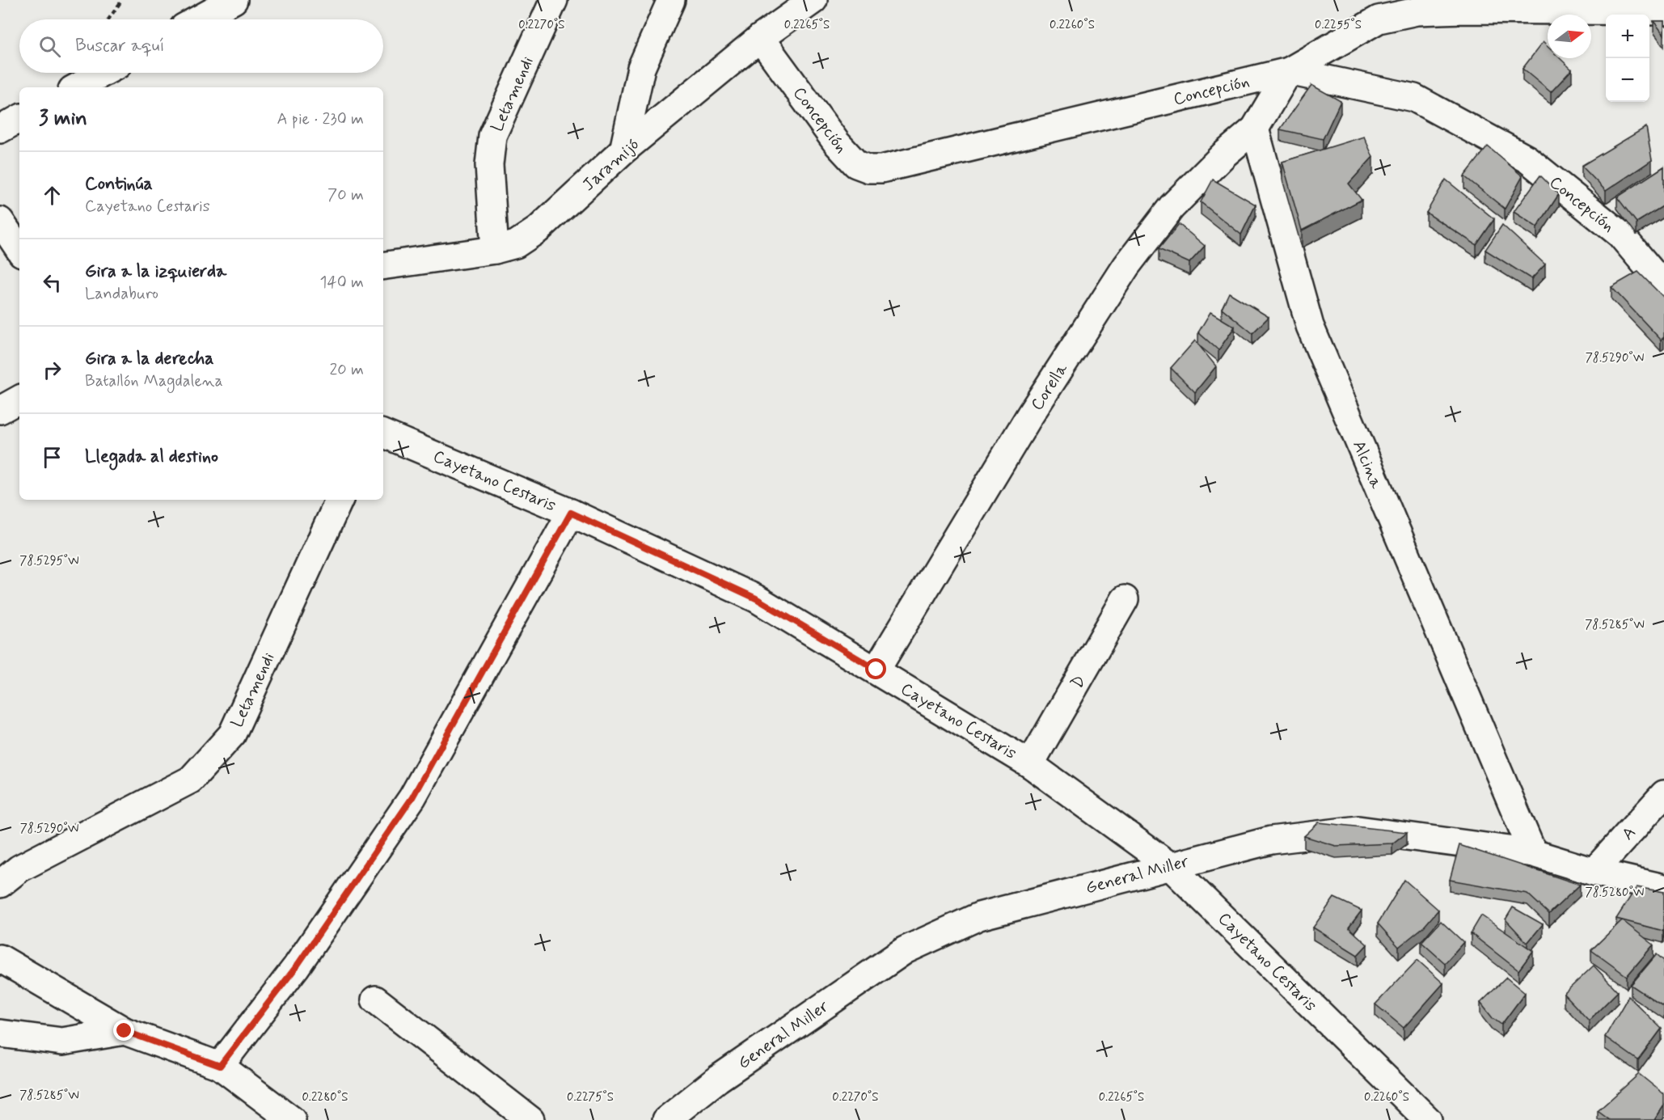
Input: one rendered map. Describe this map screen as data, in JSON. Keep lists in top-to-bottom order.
{
  "streets": {
    "street": [
      "Concepción",
      "Letamendi",
      "Jaramijó",
      "Corella",
      "Alcina",
      "Cayetano Cestaris",
      "D",
      "A",
      "General Miller"
    ]
  },
  "crossings": [
    ["Concepción", "Jaramijó"],
    ["Letamendi", "Jaramijó"],
    ["Corella", "Alcina"],
    ["Corella", "Cayetano Cestaris"],
    ["Alcina", "General Miller"],
    ["Cayetano Cestaris", "D"],
    ["Cayetano Cestaris", "General Miller"],
    ["A", "General Miller"]
  ],
  "north": "right",
  "page": {
    "map_buttons": ["+", "−"],
    "search": "Buscar aquí",
    "heading": ["3 min", "A pie · 230 m"],
    "list": [
      ["Continúa", "Cayetano Cestaris", "70 m"],
      ["Gira a la izquierda", "Landaburo", "140 m"],
      ["Gira a la derecha", "Batallón Magdalena", "20 m"],
      "Llegada al destino"
    ]
  },
  "coordinates": [
    "0.2270°S",
    "0.2265°S",
    "0.2260°S",
    "0.2255°S",
    "78.5290°W",
    "78.5295°W",
    "78.5285°W",
    "78.5280°W",
    "0.2280°S",
    "0.2275°S"
  ]
}
